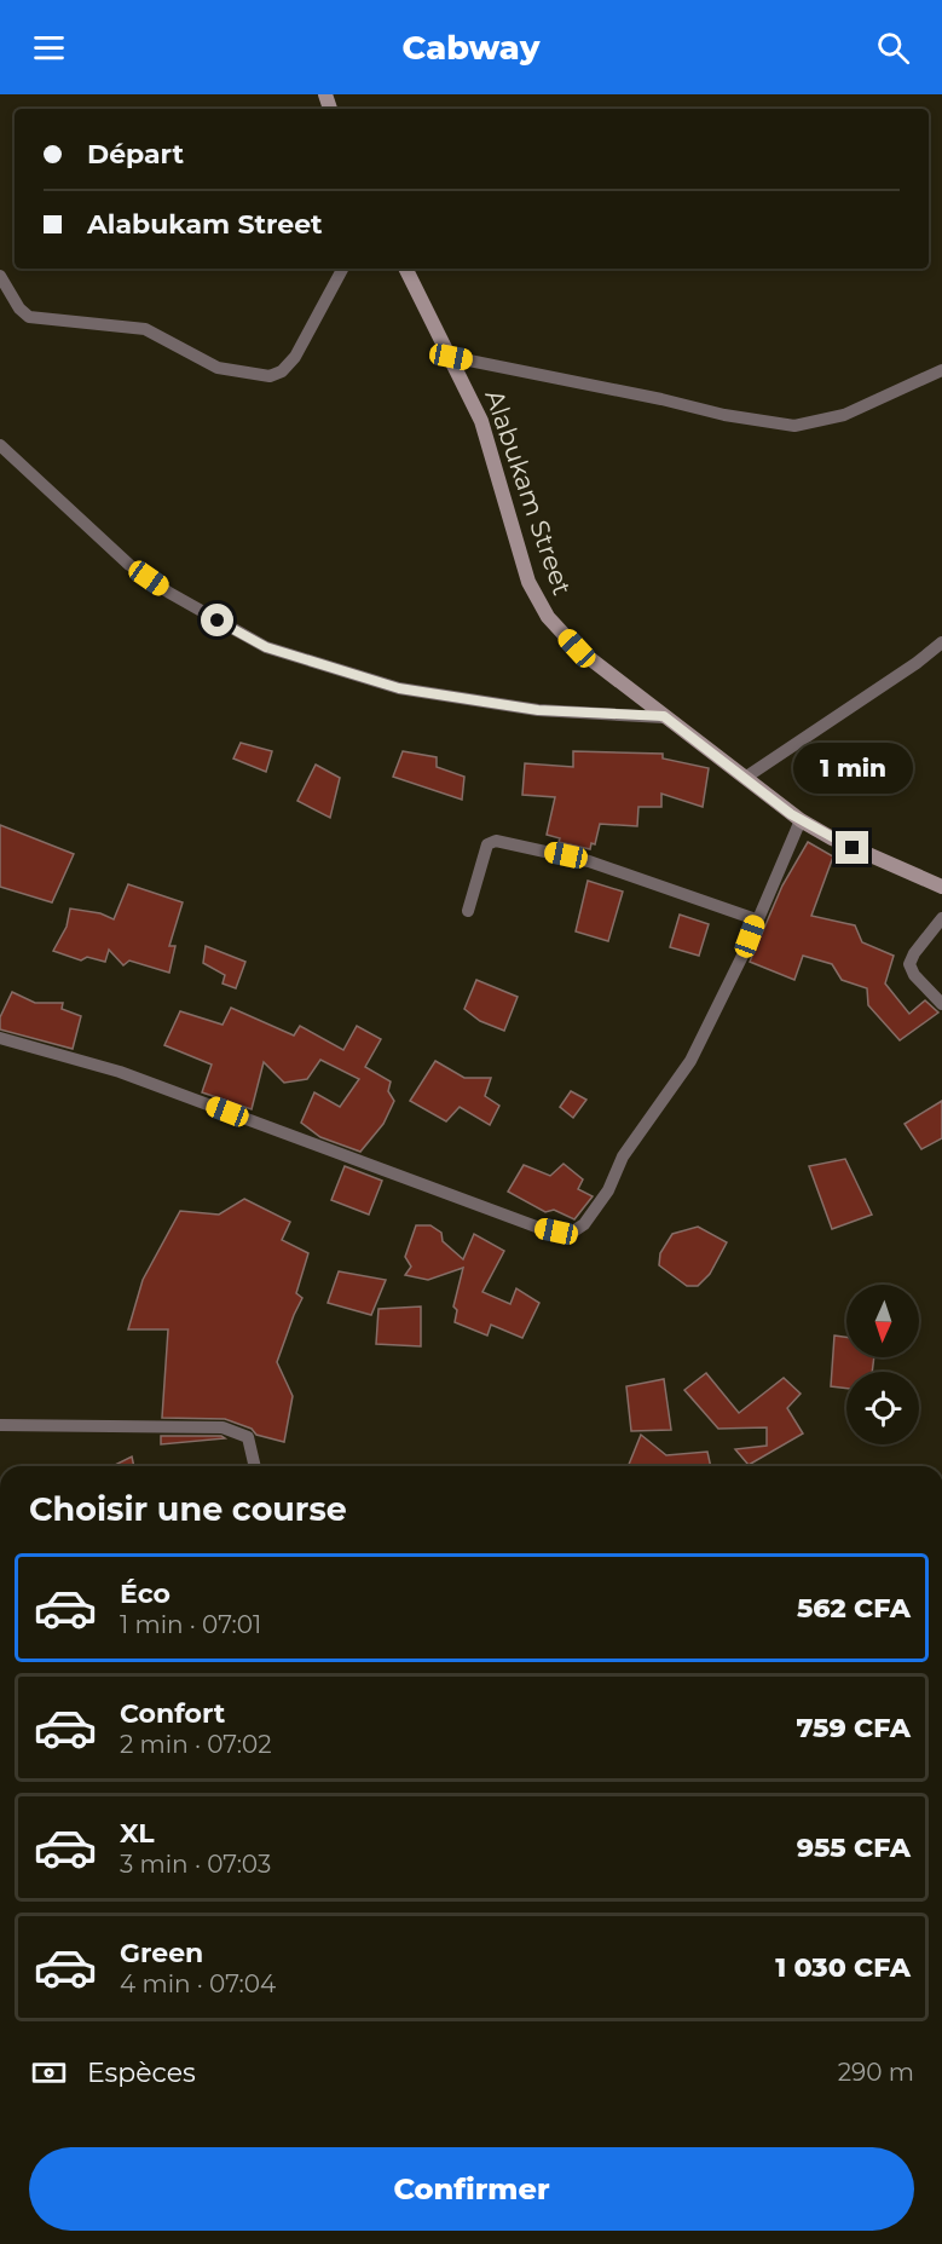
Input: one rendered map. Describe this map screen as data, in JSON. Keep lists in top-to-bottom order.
{
  "streets": {
    "street": ["Alabukam Street"]
  },
  "north": "bottom",
  "page": {
    "header": "Cabway",
    "banner": ["Départ", "Alabukam Street"],
    "bubble": "1 min",
    "heading": "Choisir une course",
    "list": [
      {
        "name": "Éco",
        "note": "1 min · 07:01",
        "value": "562 CFA"
      },
      {
        "name": "Confort",
        "note": "2 min · 07:02",
        "value": "759 CFA"
      },
      {
        "name": "XL",
        "note": "3 min · 07:03",
        "value": "955 CFA"
      },
      {
        "name": "Green",
        "note": "4 min · 07:04",
        "value": "1 030 CFA"
      }
    ],
    "pay": ["Espèces", "290 m"],
    "buttons": "Confirmer"
  }
}
